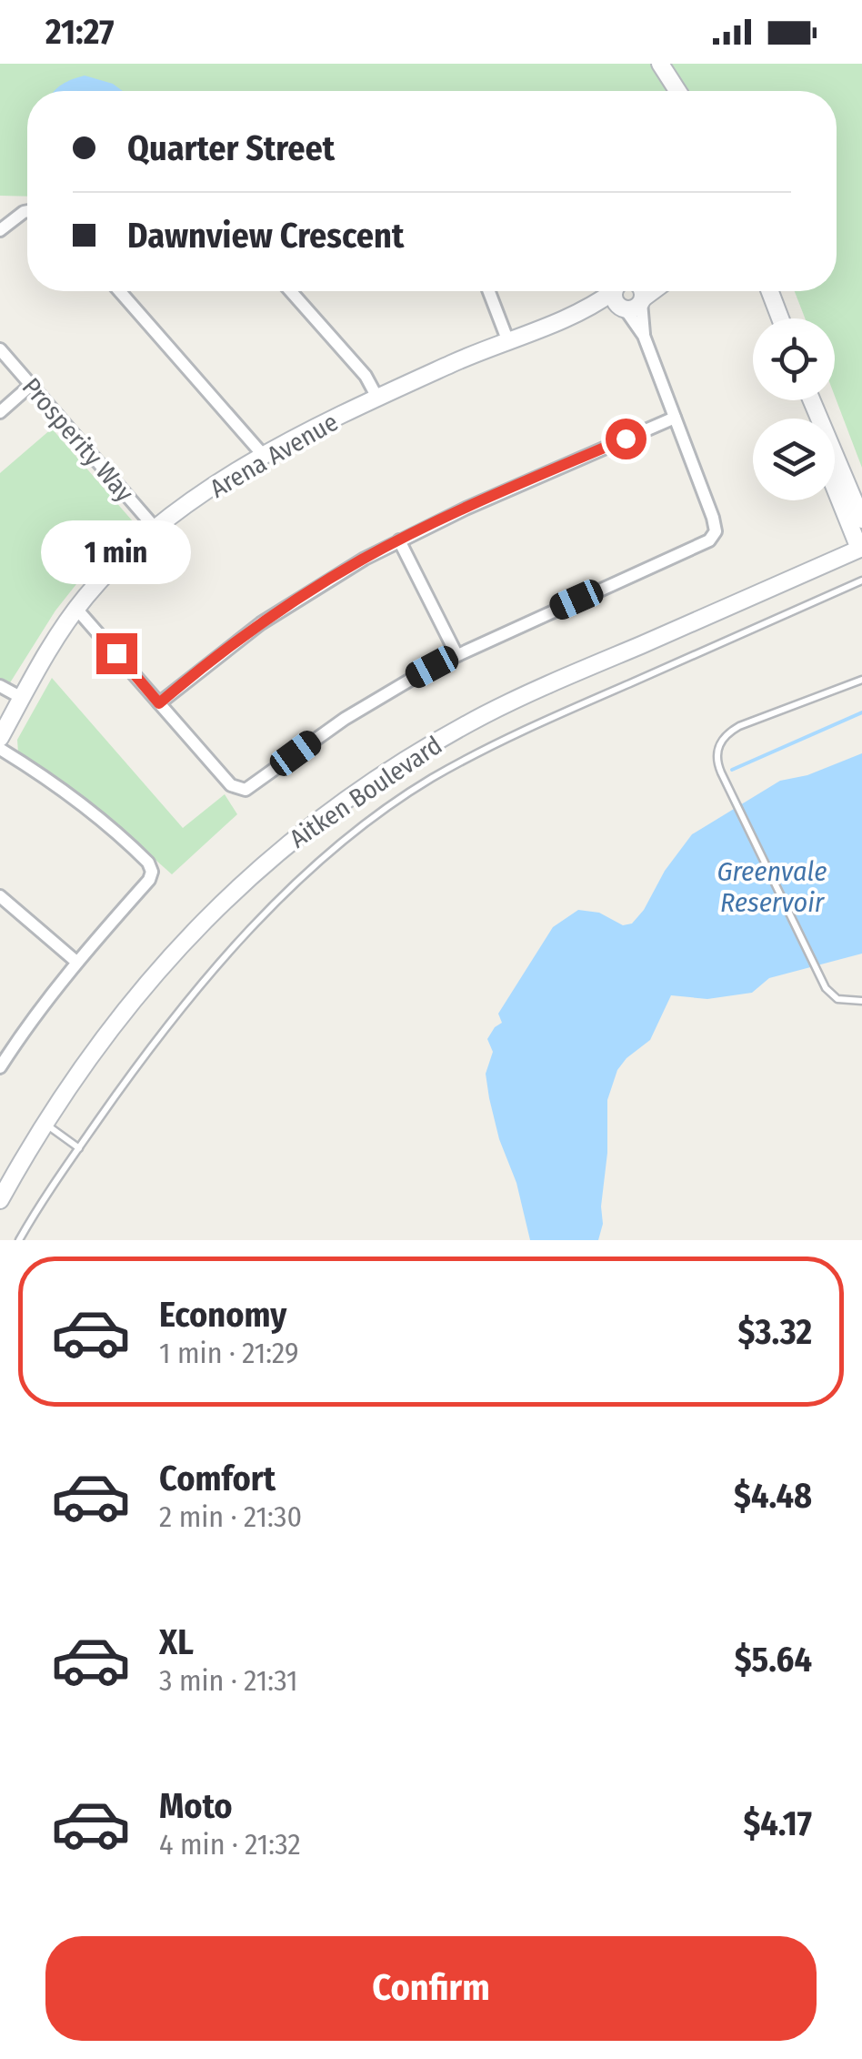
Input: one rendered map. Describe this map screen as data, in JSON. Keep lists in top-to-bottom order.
{
  "streets": {
    "street": ["Prosperity Way", "Arena Avenue", "Aitken Boulevard"]
  },
  "crossings": [
    ["Prosperity Way", "Arena Avenue"]
  ],
  "water": ["Greenvale Reservoir"],
  "page": {
    "status": "21:27",
    "banner": ["Quarter Street", "Dawnview Crescent"],
    "bubble": "1 min",
    "list": [
      {
        "name": "Economy",
        "note": "1 min · 21:29",
        "value": "$3.32"
      },
      {
        "name": "Comfort",
        "note": "2 min · 21:30",
        "value": "$4.48"
      },
      {
        "name": "XL",
        "note": "3 min · 21:31",
        "value": "$5.64"
      },
      {
        "name": "Moto",
        "note": "4 min · 21:32",
        "value": "$4.17"
      }
    ],
    "buttons": "Confirm"
  }
}
